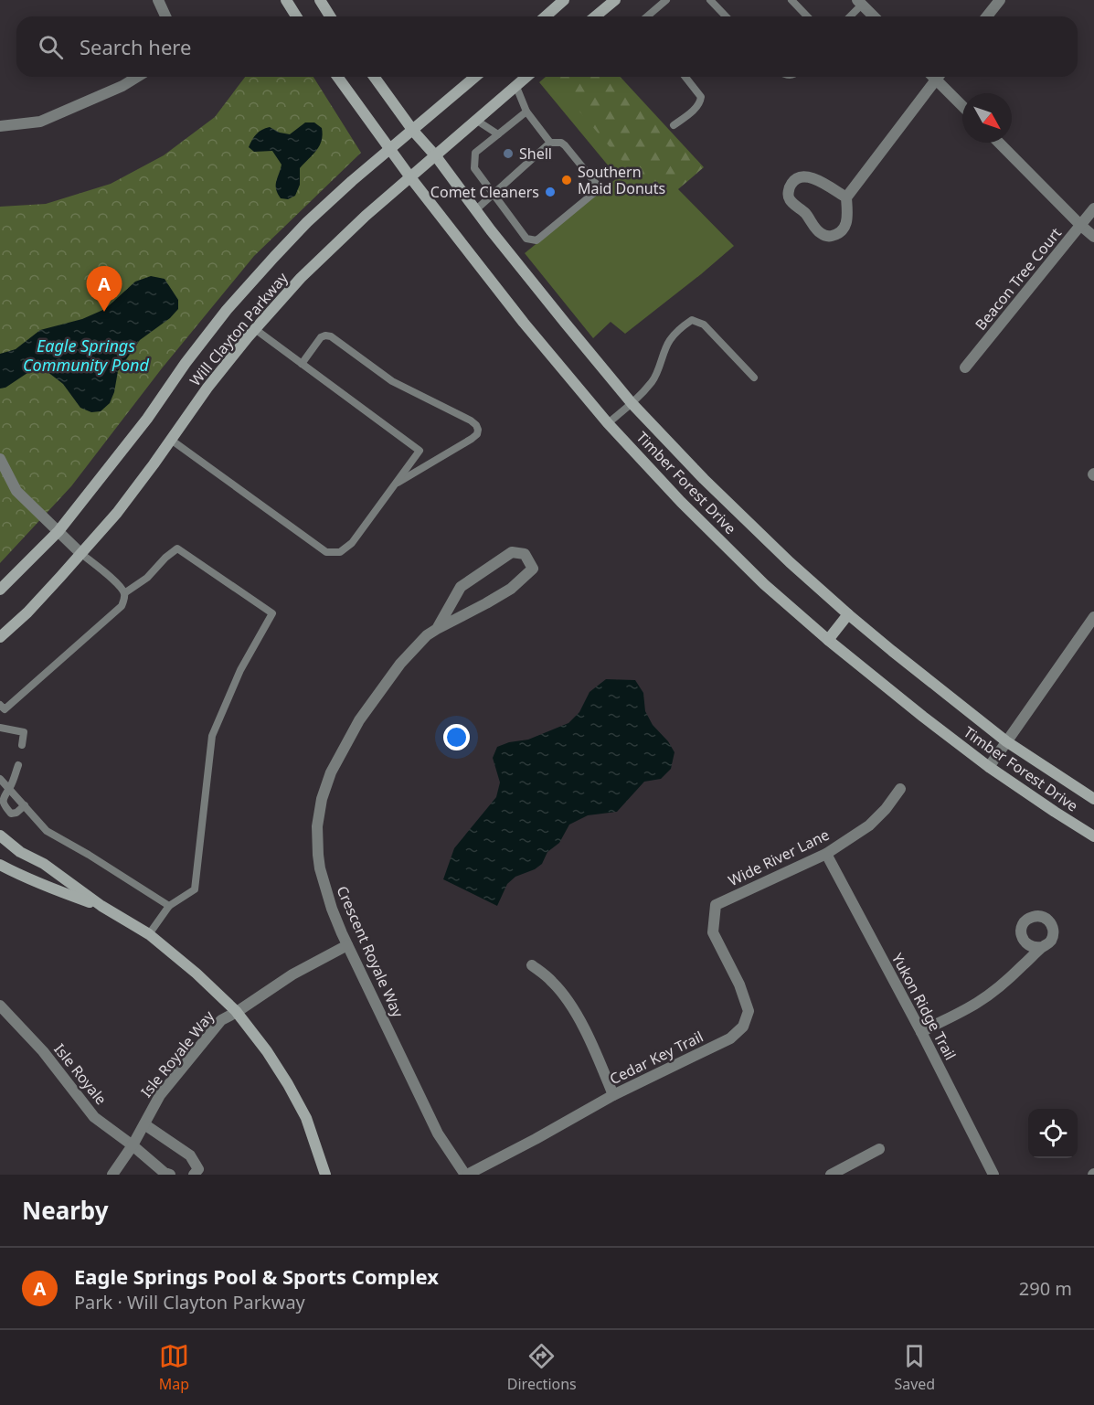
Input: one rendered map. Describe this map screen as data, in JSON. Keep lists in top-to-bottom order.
{
  "streets": {
    "main road": ["Will Clayton Parkway", "Timber Forest Drive"],
    "street": [
      "Beacon Tree Court",
      "Wide River Lane",
      "Crescent Royale Way",
      "Yukon Ridge Trail",
      "Isle Royale Way",
      "Cedar Key Trail",
      "Isle Royale"
    ]
  },
  "crossings": [
    ["Will Clayton Parkway", "Timber Forest Drive"],
    ["Wide River Lane", "Yukon Ridge Trail"],
    ["Wide River Lane", "Cedar Key Trail"],
    ["Crescent Royale Way", "Isle Royale Way"],
    ["Crescent Royale Way", "Cedar Key Trail"],
    ["Isle Royale Way", "Isle Royale"]
  ],
  "water": ["Eagle Springs Community Pond"],
  "places": ["Shell", "Southern Maid Donuts", "Comet Cleaners"],
  "north": "bottom right",
  "page": {
    "search": "Search here",
    "pins": "A",
    "heading": "Nearby",
    "list": [
      {
        "mark": "A",
        "name": "Eagle Springs Pool & Sports Complex",
        "note": "Park · Will Clayton Parkway",
        "value": "290 m"
      }
    ],
    "nav": ["Map", "Directions", "Saved"]
  }
}
